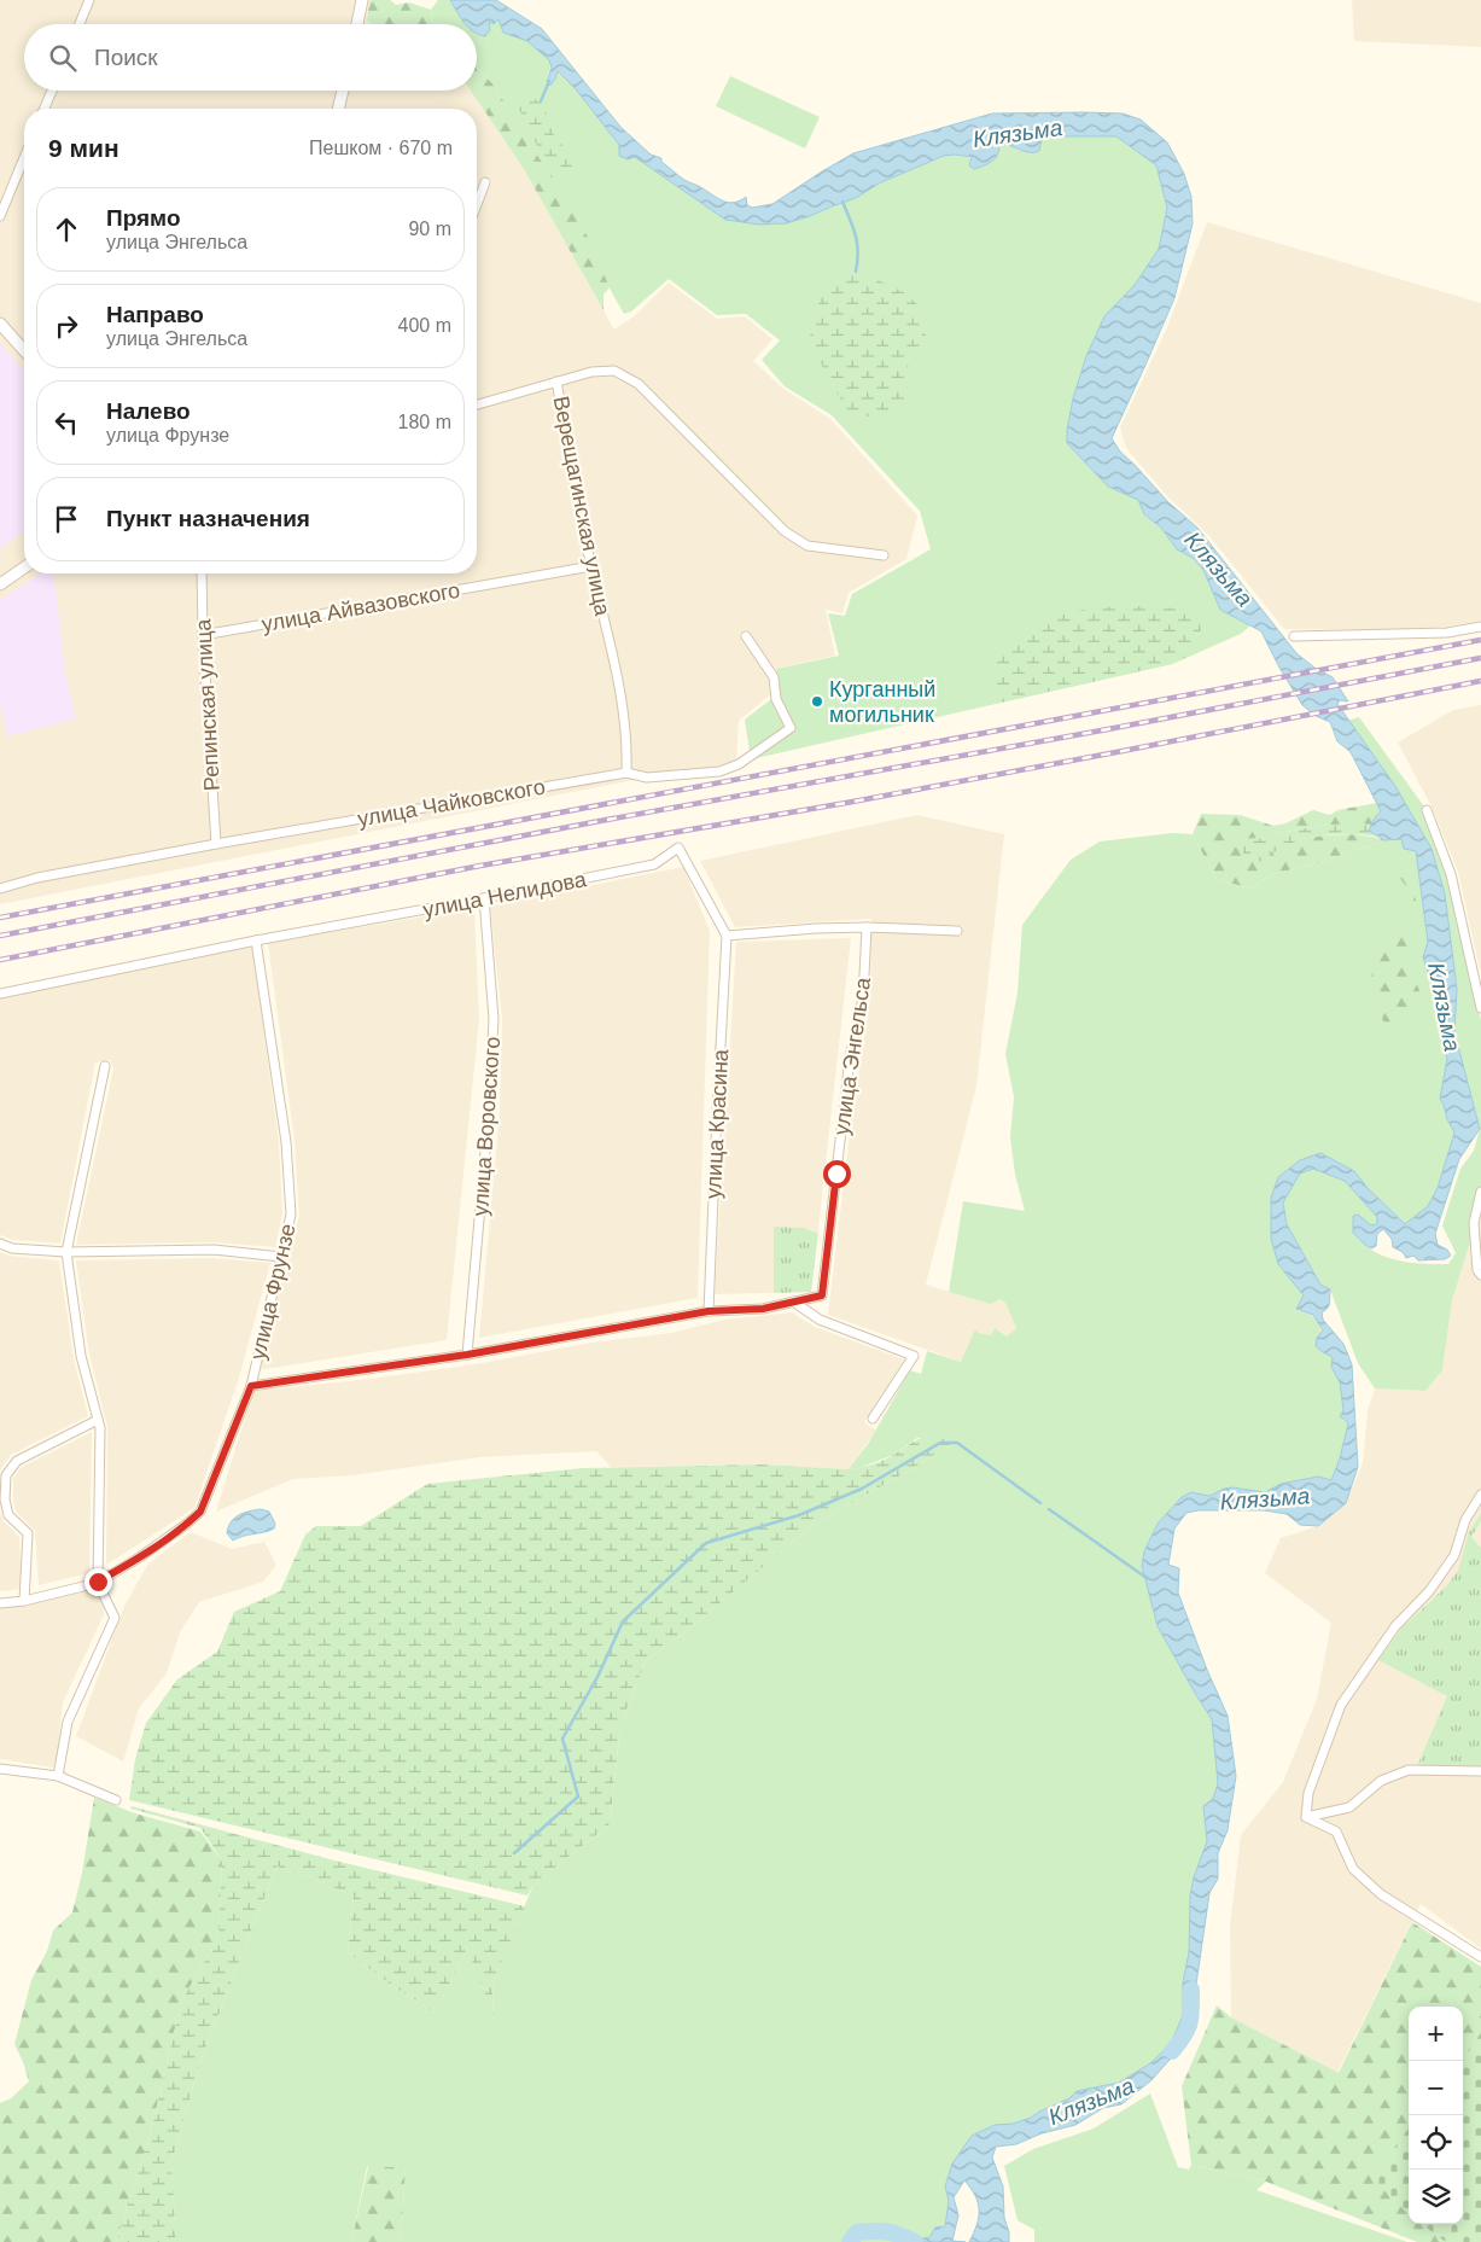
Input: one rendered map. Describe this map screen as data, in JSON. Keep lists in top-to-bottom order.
{
  "streets": {
    "street": [
      "Верещагинская улица",
      "улица Айвазовского",
      "Репинская улица",
      "улица Чайковского",
      "улица Нелидова",
      "улица Энгельса",
      "улица Красина",
      "улица Воровского",
      "улица Фрунзе"
    ]
  },
  "crossings": [
    ["Верещагинская улица", "улица Айвазовского"],
    ["Верещагинская улица", "улица Чайковского"],
    ["улица Айвазовского", "Репинская улица"],
    ["Репинская улица", "улица Чайковского"],
    ["улица Нелидова", "улица Красина"],
    ["улица Нелидова", "улица Воровского"],
    ["улица Нелидова", "улица Фрунзе"],
    ["улица Энгельса", "улица Красина"],
    ["улица Энгельса", "улица Воровского"],
    ["улица Энгельса", "улица Фрунзе"]
  ],
  "water": ["Клязьма"],
  "places": ["Курганный могильник"],
  "page": {
    "search": "Поиск",
    "heading": ["9 мин", "Пешком · 670 m"],
    "list": [
      ["Прямо", "улица Энгельса", "90 m"],
      ["Направо", "улица Энгельса", "400 m"],
      ["Налево", "улица Фрунзе", "180 m"],
      "Пункт назначения"
    ],
    "map_buttons": ["+", "−"]
  }
}
